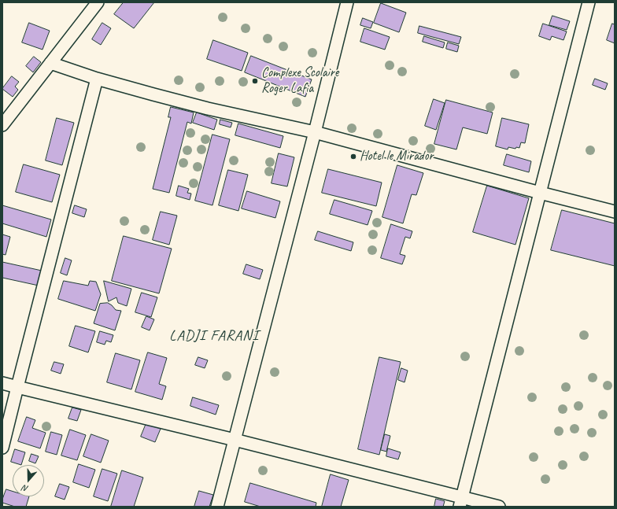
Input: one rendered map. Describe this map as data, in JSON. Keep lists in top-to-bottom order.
{
  "districts": ["LADJI FARANI"],
  "places": ["Complexe Scolaire Roger Lafia", "Hotel le Mirador"],
  "north": "bottom"
}
